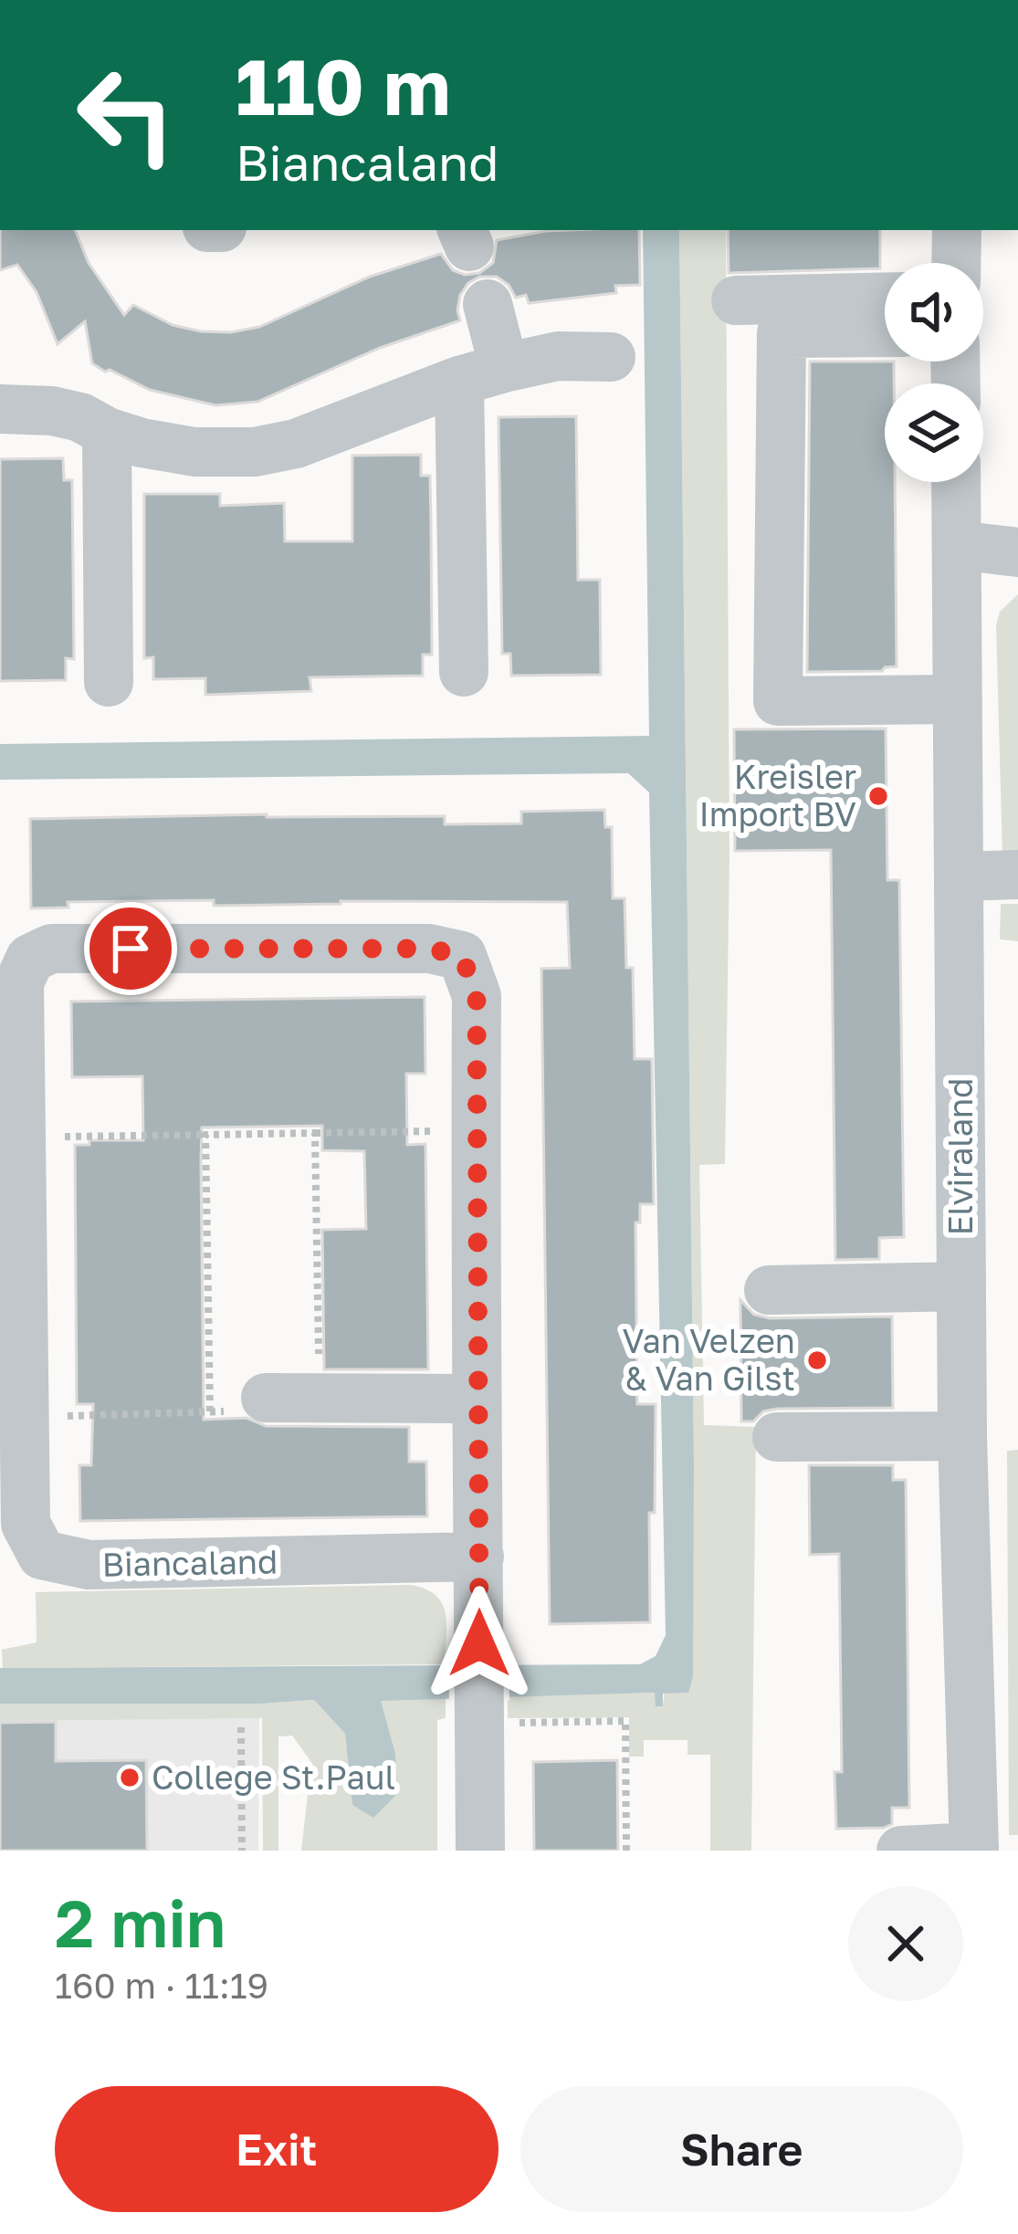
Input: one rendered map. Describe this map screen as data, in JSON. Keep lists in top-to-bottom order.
{
  "streets": {
    "street": ["Elviraland", "Biancaland"]
  },
  "places": ["Kreisler Import BV", "Van Velzen & Van Gilst", "College St.Paul"],
  "page": {
    "turn": ["110 m", "Biancaland"],
    "heading": ["2 min", "160 m · 11:19"],
    "buttons": ["Exit", "Share"]
  }
}
